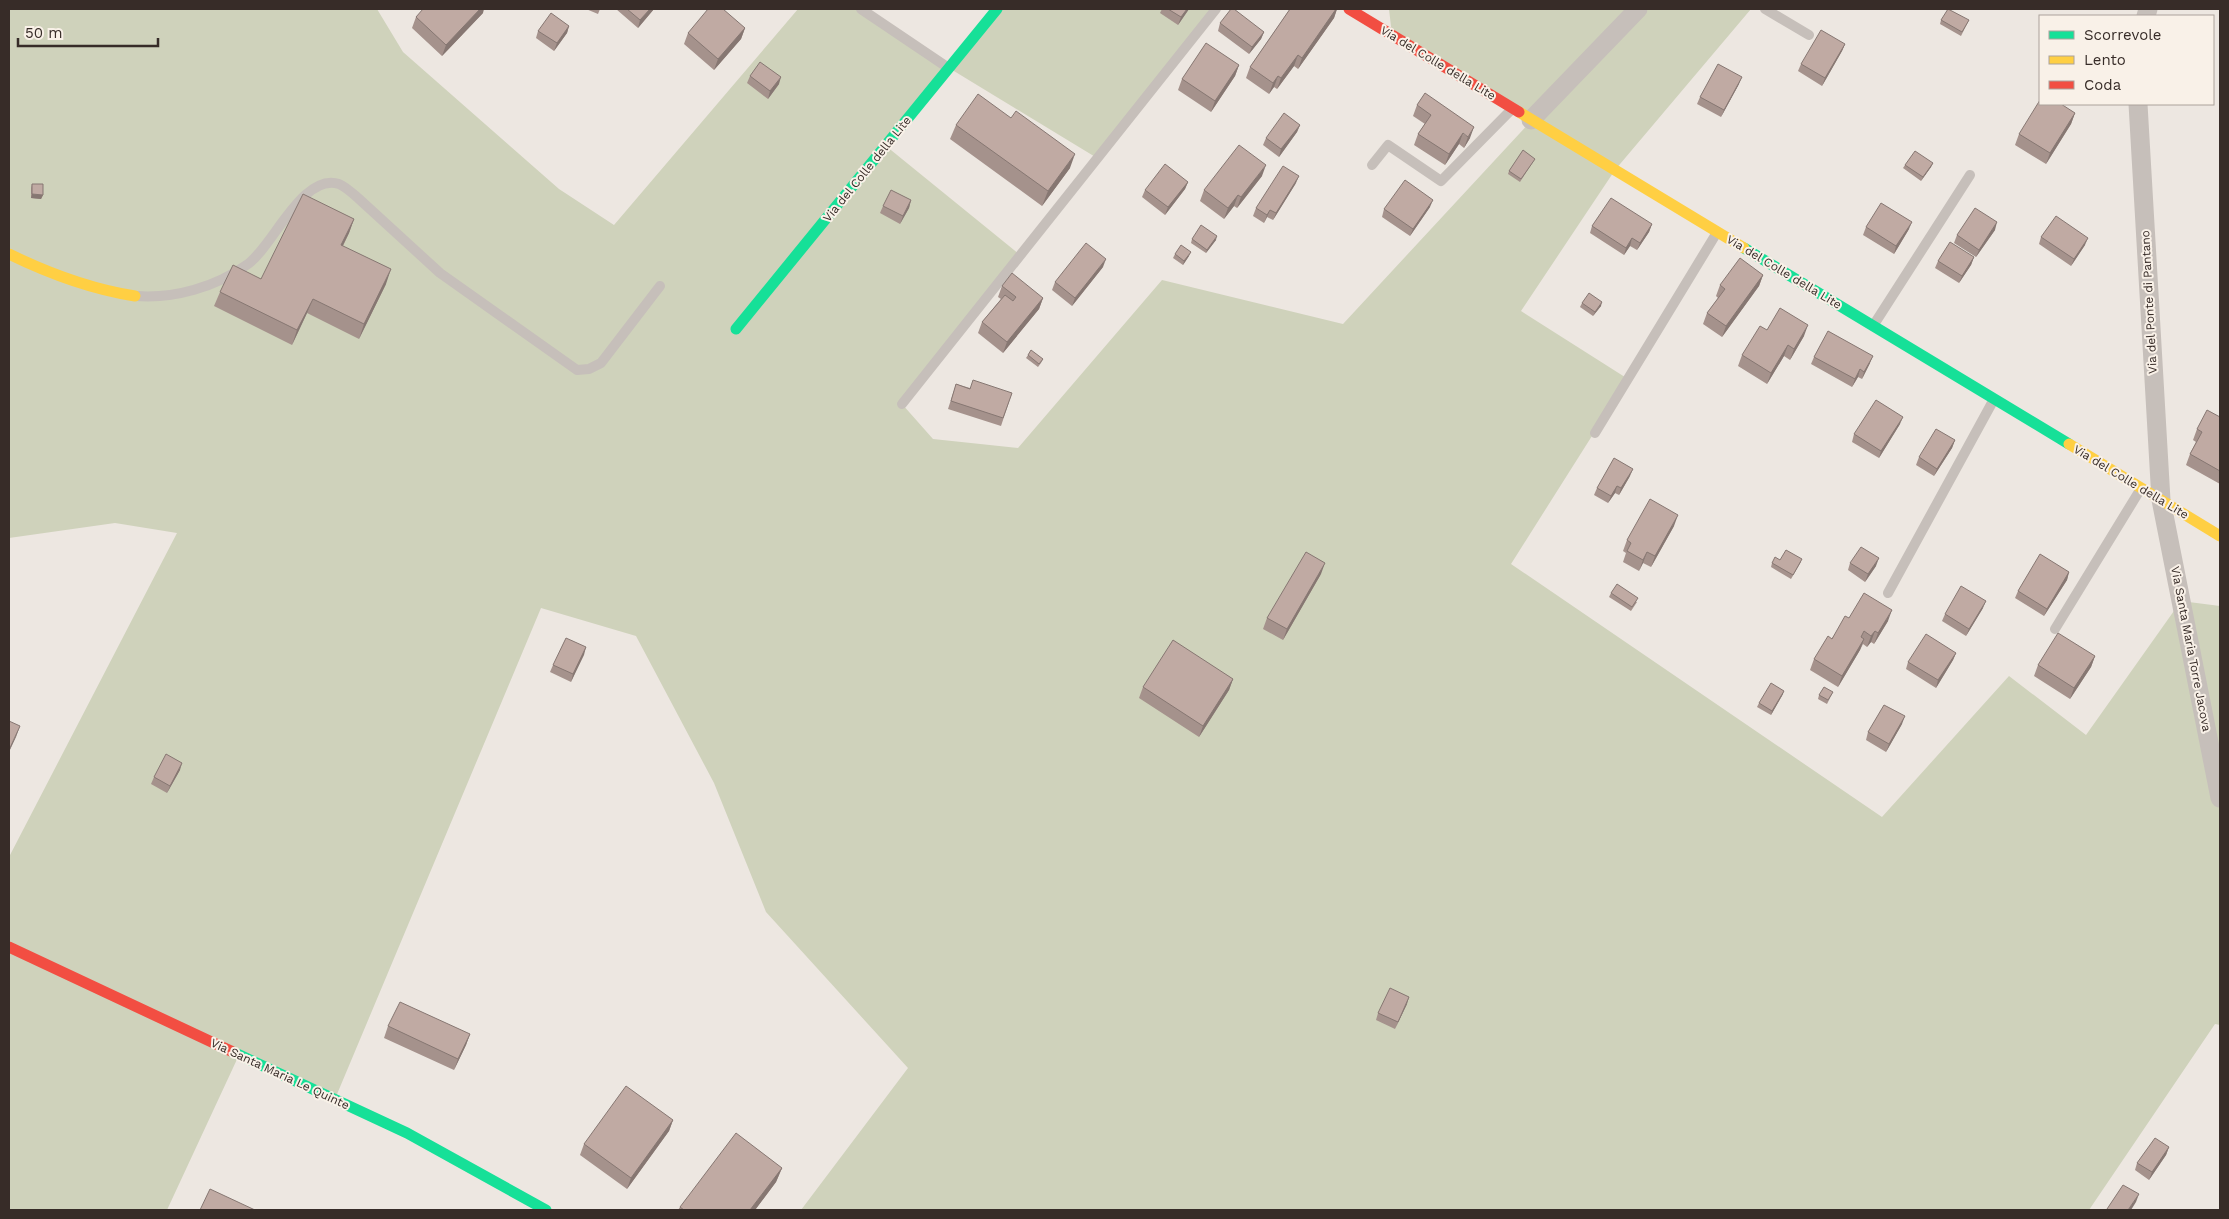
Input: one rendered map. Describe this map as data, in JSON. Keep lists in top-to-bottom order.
{
  "streets": {
    "street": [
      "Via del Colle della Lite",
      "Via del Ponte di Pantano",
      "Via Santa Maria Torre Jacova",
      "Via Santa Maria Le Quinte"
    ]
  },
  "crossings": [
    ["Via del Colle della Lite", "Via del Ponte di Pantano"],
    ["Via del Colle della Lite", "Via Santa Maria Torre Jacova"],
    ["Via del Ponte di Pantano", "Via Santa Maria Torre Jacova"]
  ],
  "legend": ["Scorrevole", "Lento", "Coda"],
  "scale_bar": "50 m"
}
